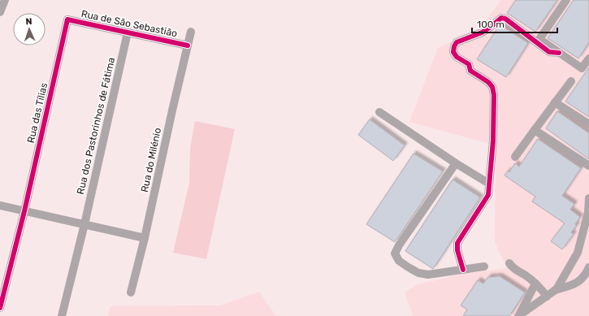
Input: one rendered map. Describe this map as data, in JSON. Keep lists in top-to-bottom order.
{
  "streets": {
    "street": [
      "Rua de São Sebastião",
      "Rua das Tílias",
      "Rua dos Pastorinhos de Fátima",
      "Rua do Milénio"
    ]
  },
  "crossings": [
    ["Rua de São Sebastião", "Rua das Tílias"],
    ["Rua de São Sebastião", "Rua dos Pastorinhos de Fátima"],
    ["Rua de São Sebastião", "Rua do Milénio"]
  ],
  "scale_bar": "100 m",
  "north": "top"
}
